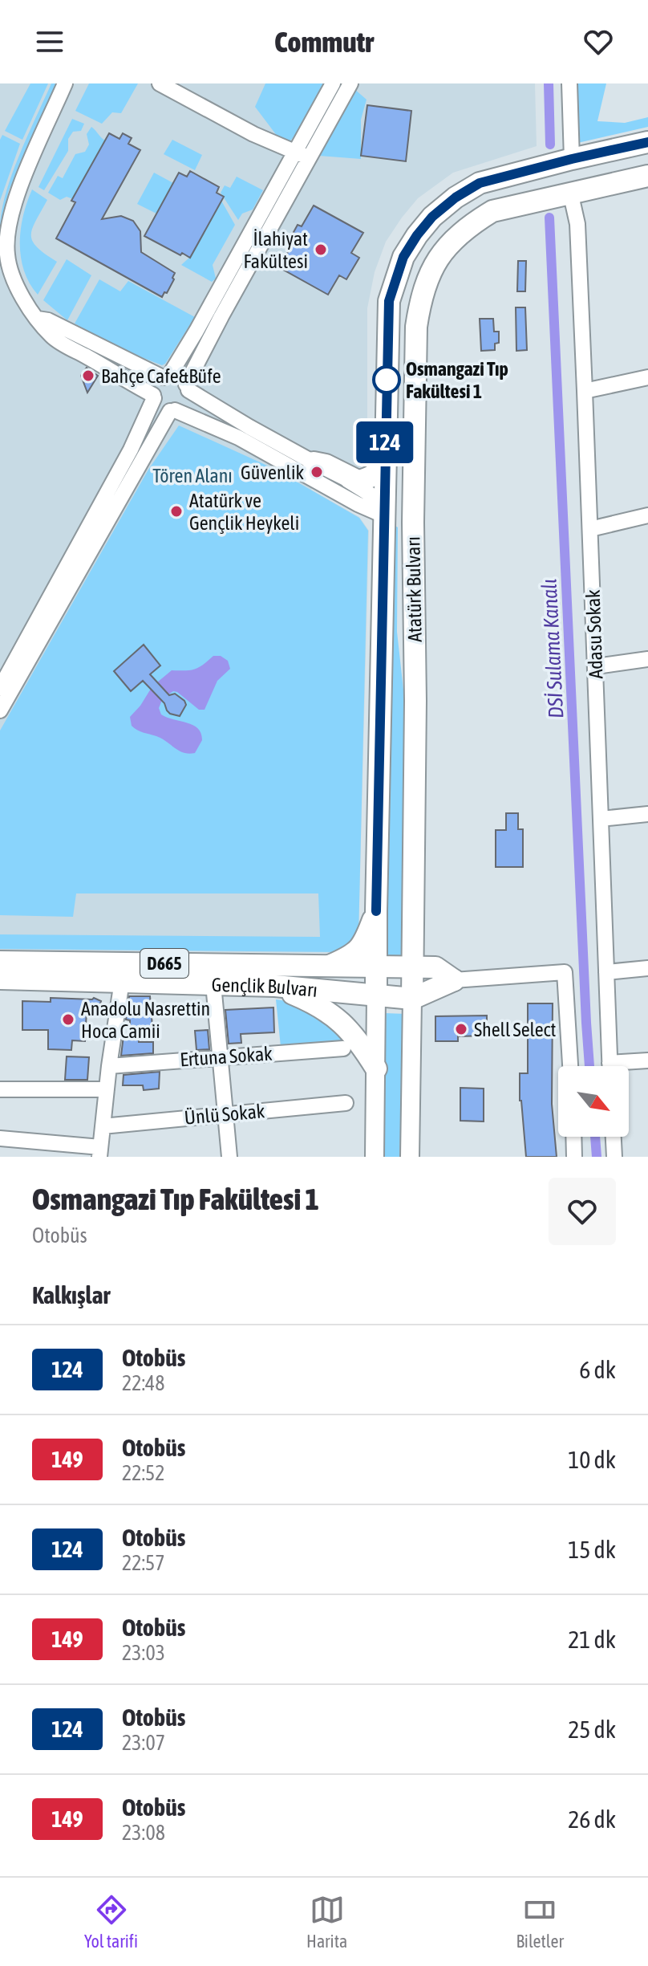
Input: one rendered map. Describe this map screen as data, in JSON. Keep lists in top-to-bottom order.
{
  "streets": {
    "highway": ["Atatürk Bulvarı", "D665", "Gençlik Bulvarı"],
    "street": ["Adasu Sokak", "Ertuna Sokak", "Ünlü Sokak"]
  },
  "crossings": [
    ["Atatürk Bulvarı", "Adasu Sokak"],
    ["Atatürk Bulvarı", "D665"],
    ["Atatürk Bulvarı", "Gençlik Bulvarı"],
    ["D665", "Gençlik Bulvarı"]
  ],
  "water": ["DSİ Sulama Kanalı"],
  "parks": ["Tören Alanı"],
  "places": [
    "İlahiyat Fakültesi",
    "Bahçe Cafe&Büfe",
    "Osmangazi Tıp Fakültesi 1",
    "Güvenlik",
    "Atatürk ve Gençlik Heykeli",
    "Anadolu Nasrettin Hoca Camii",
    "Shell Select"
  ],
  "lines": ["bus line 124"],
  "north": "bottom right",
  "page": {
    "header": "Commutr",
    "on_map": "124",
    "heading": [
      ["Osmangazi Tıp Fakültesi 1", "Otobüs"],
      "Kalkışlar"
    ],
    "list": [
      {
        "mark": "124",
        "name": "Otobüs",
        "note": "22:48",
        "value": "6 dk"
      },
      {
        "mark": "149",
        "name": "Otobüs",
        "note": "22:52",
        "value": "10 dk"
      },
      {
        "mark": "124",
        "name": "Otobüs",
        "note": "22:57",
        "value": "15 dk"
      },
      {
        "mark": "149",
        "name": "Otobüs",
        "note": "23:03",
        "value": "21 dk"
      },
      {
        "mark": "124",
        "name": "Otobüs",
        "note": "23:07",
        "value": "25 dk"
      },
      {
        "mark": "149",
        "name": "Otobüs",
        "note": "23:08",
        "value": "26 dk"
      }
    ],
    "tabs": ["Yol tarifi", "Harita", "Biletler"]
  }
}
